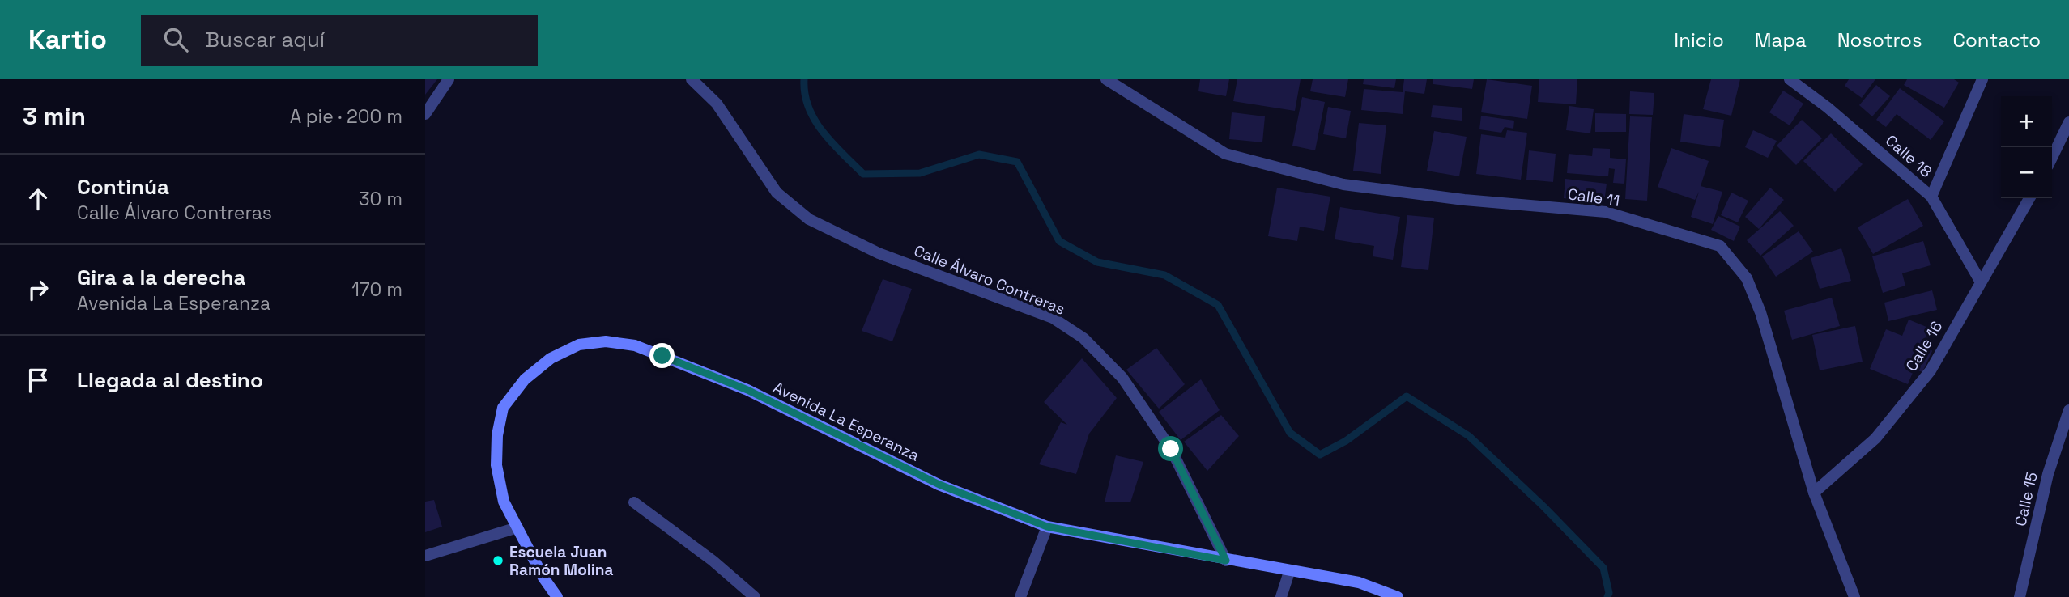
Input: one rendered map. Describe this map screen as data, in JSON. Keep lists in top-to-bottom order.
{
  "streets": {
    "street": [
      "Calle 18",
      "Calle 11",
      "Calle Álvaro Contreras",
      "Calle 16",
      "Avenida La Esperanza",
      "Calle 15"
    ]
  },
  "crossings": [
    ["Calle 18", "Calle 16"],
    ["Calle 11", "Calle 16"],
    ["Calle Álvaro Contreras", "Avenida La Esperanza"]
  ],
  "places": ["Escuela Juan Ramón Molina"],
  "page": {
    "header": "Kartio",
    "search": "Buscar aquí",
    "nav": [
      "Inicio",
      "Mapa",
      "Nosotros",
      "Contacto"
    ],
    "heading": ["3 min", "A pie · 200 m"],
    "map_buttons": ["+", "−"],
    "list": [
      ["Continúa", "Calle Álvaro Contreras", "30 m"],
      ["Gira a la derecha", "Avenida La Esperanza", "170 m"],
      "Llegada al destino"
    ]
  }
}
